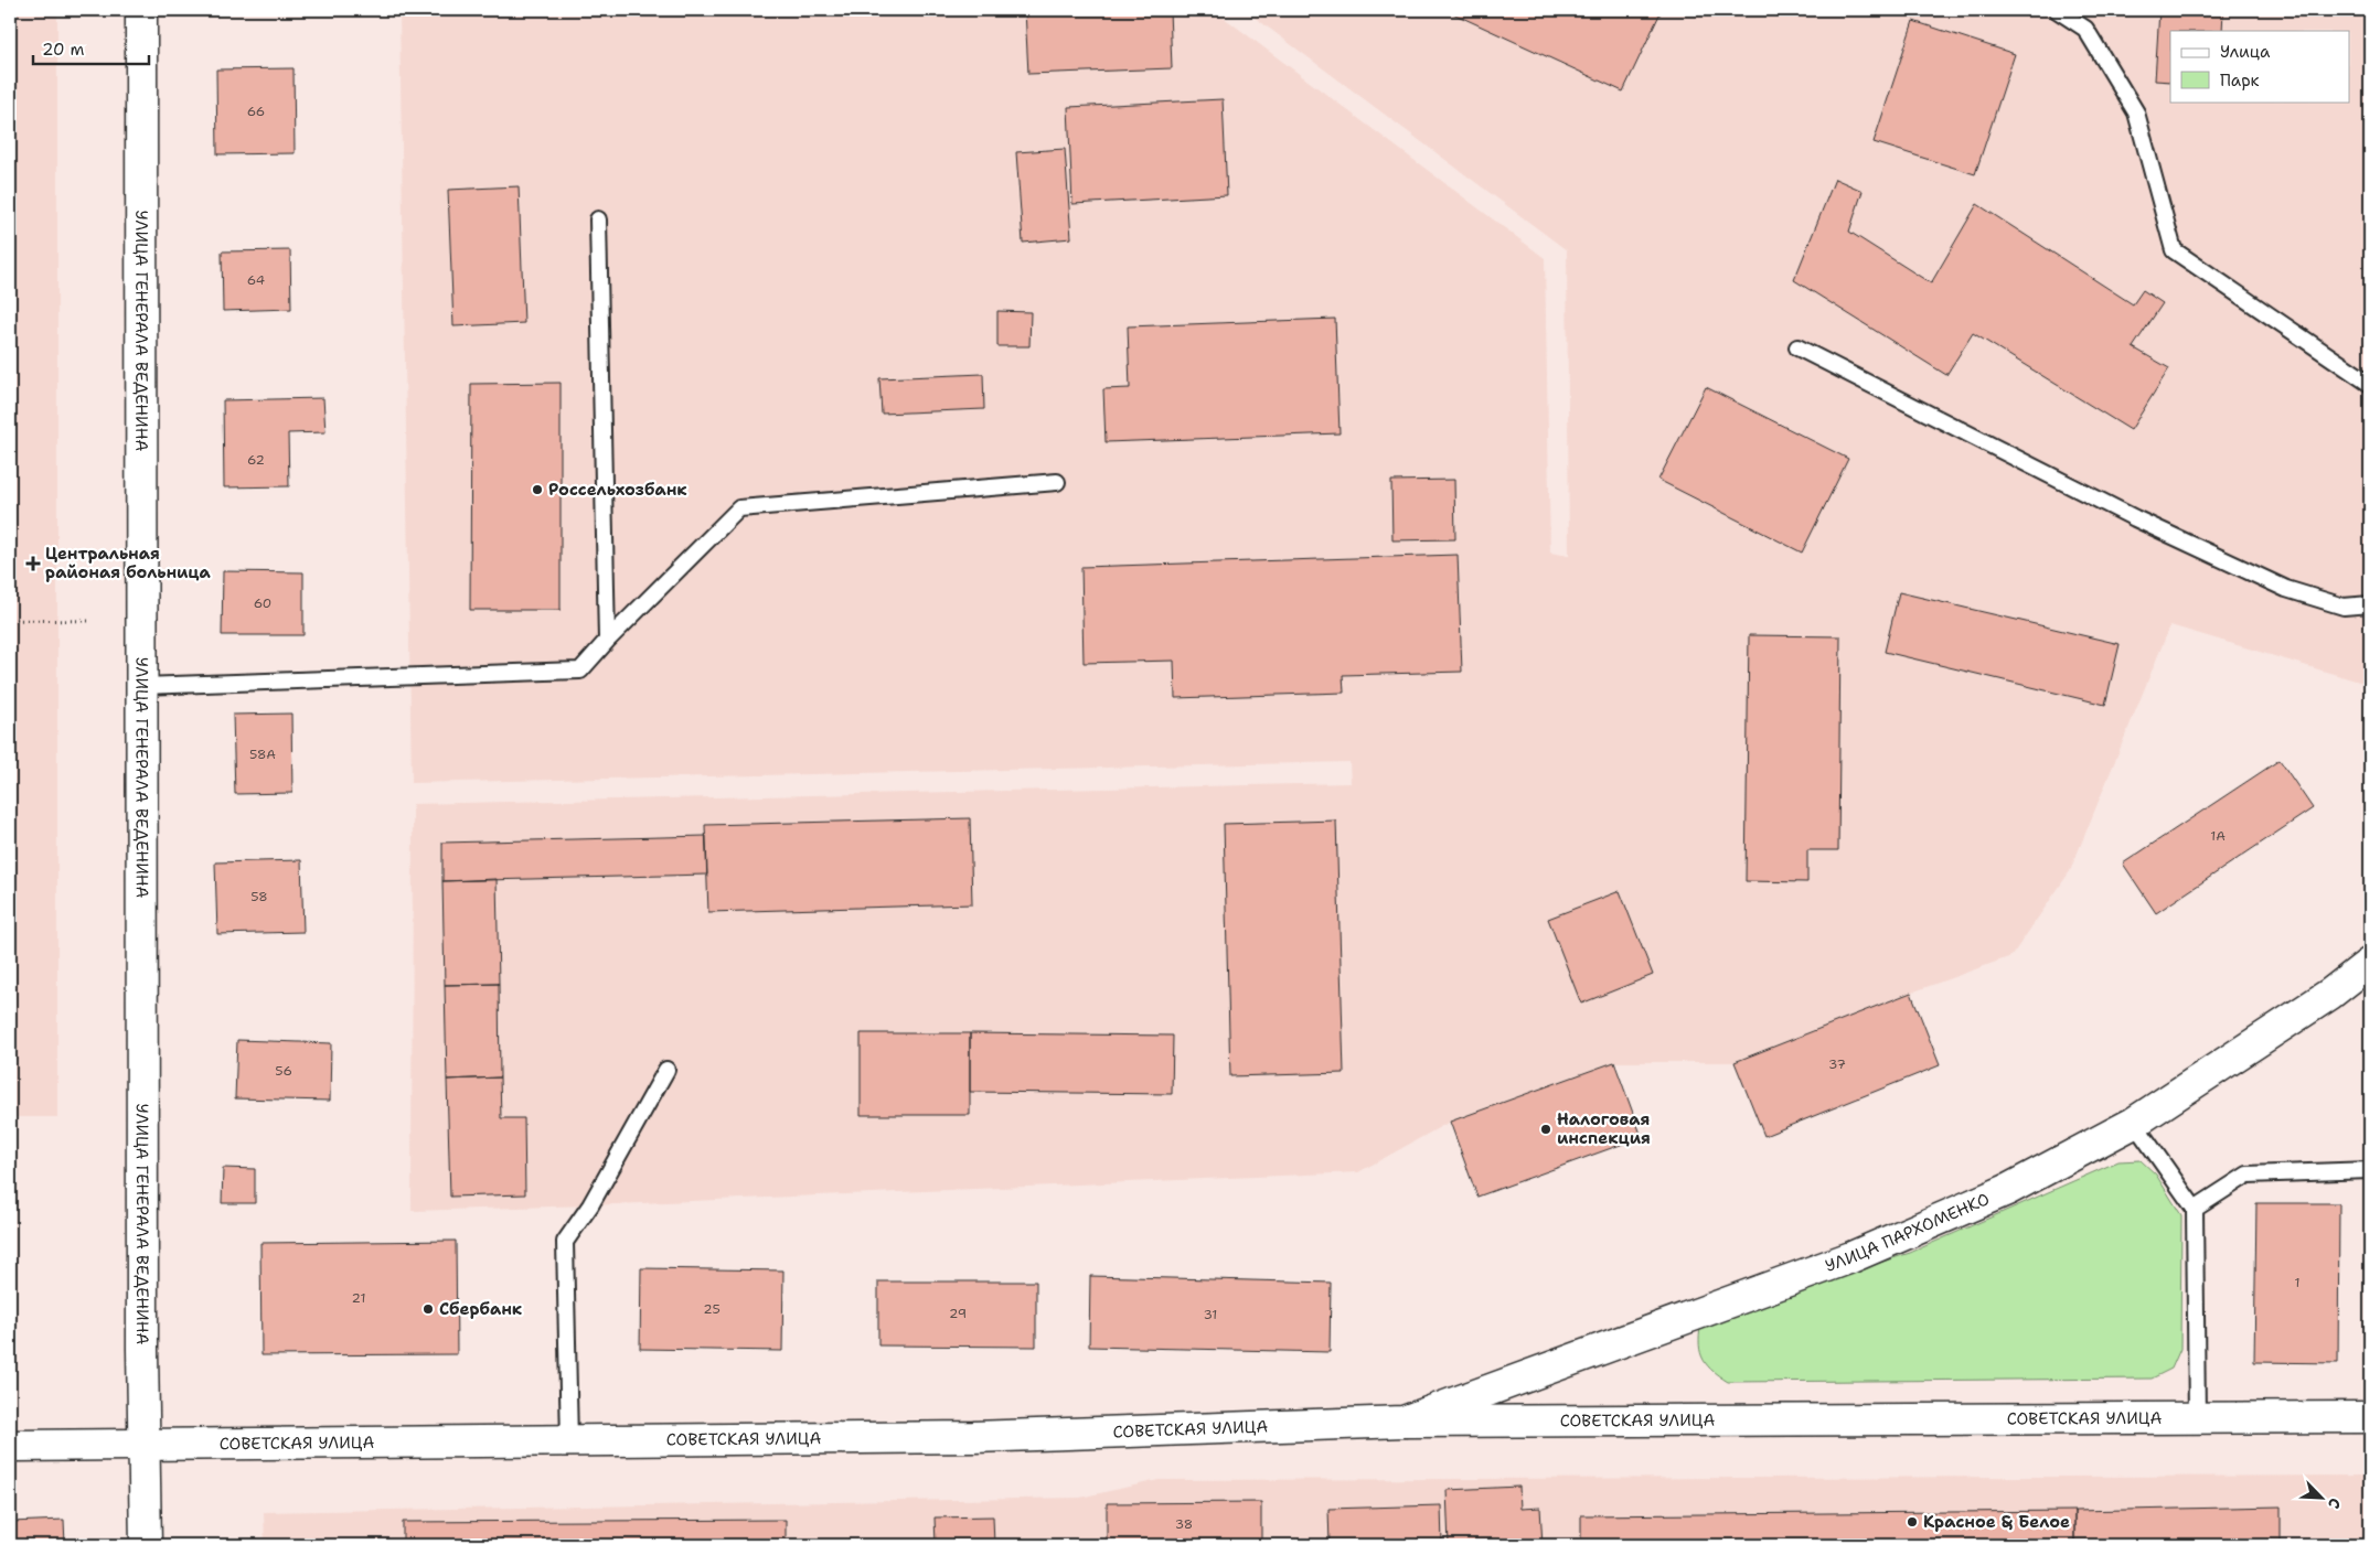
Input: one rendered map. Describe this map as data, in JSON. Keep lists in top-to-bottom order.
{
  "streets": {
    "street": ["УЛИЦА ГЕНЕРАЛА ВЕДЕНИНА", "УЛИЦА ПАРХОМЕНКО", "СОВЕТСКАЯ УЛИЦА"]
  },
  "crossings": [
    ["УЛИЦА ГЕНЕРАЛА ВЕДЕНИНА", "СОВЕТСКАЯ УЛИЦА"],
    ["УЛИЦА ПАРХОМЕНКО", "СОВЕТСКАЯ УЛИЦА"]
  ],
  "places": {
    "other": [
      "Россельхозбанк",
      "Налоговая инспекция",
      "Сбербанк",
      "Красное & Белое"
    ],
    "health": ["Центральная районая больница"]
  },
  "house_numbers": [
    "66",
    "64",
    "62",
    "60",
    "58А",
    "1А",
    "58",
    "37",
    "56",
    "1",
    "21",
    "25",
    "29",
    "31",
    "38"
  ],
  "legend": ["Улица", "Парк"],
  "scale_bar": "20 m",
  "north": "bottom right"
}
